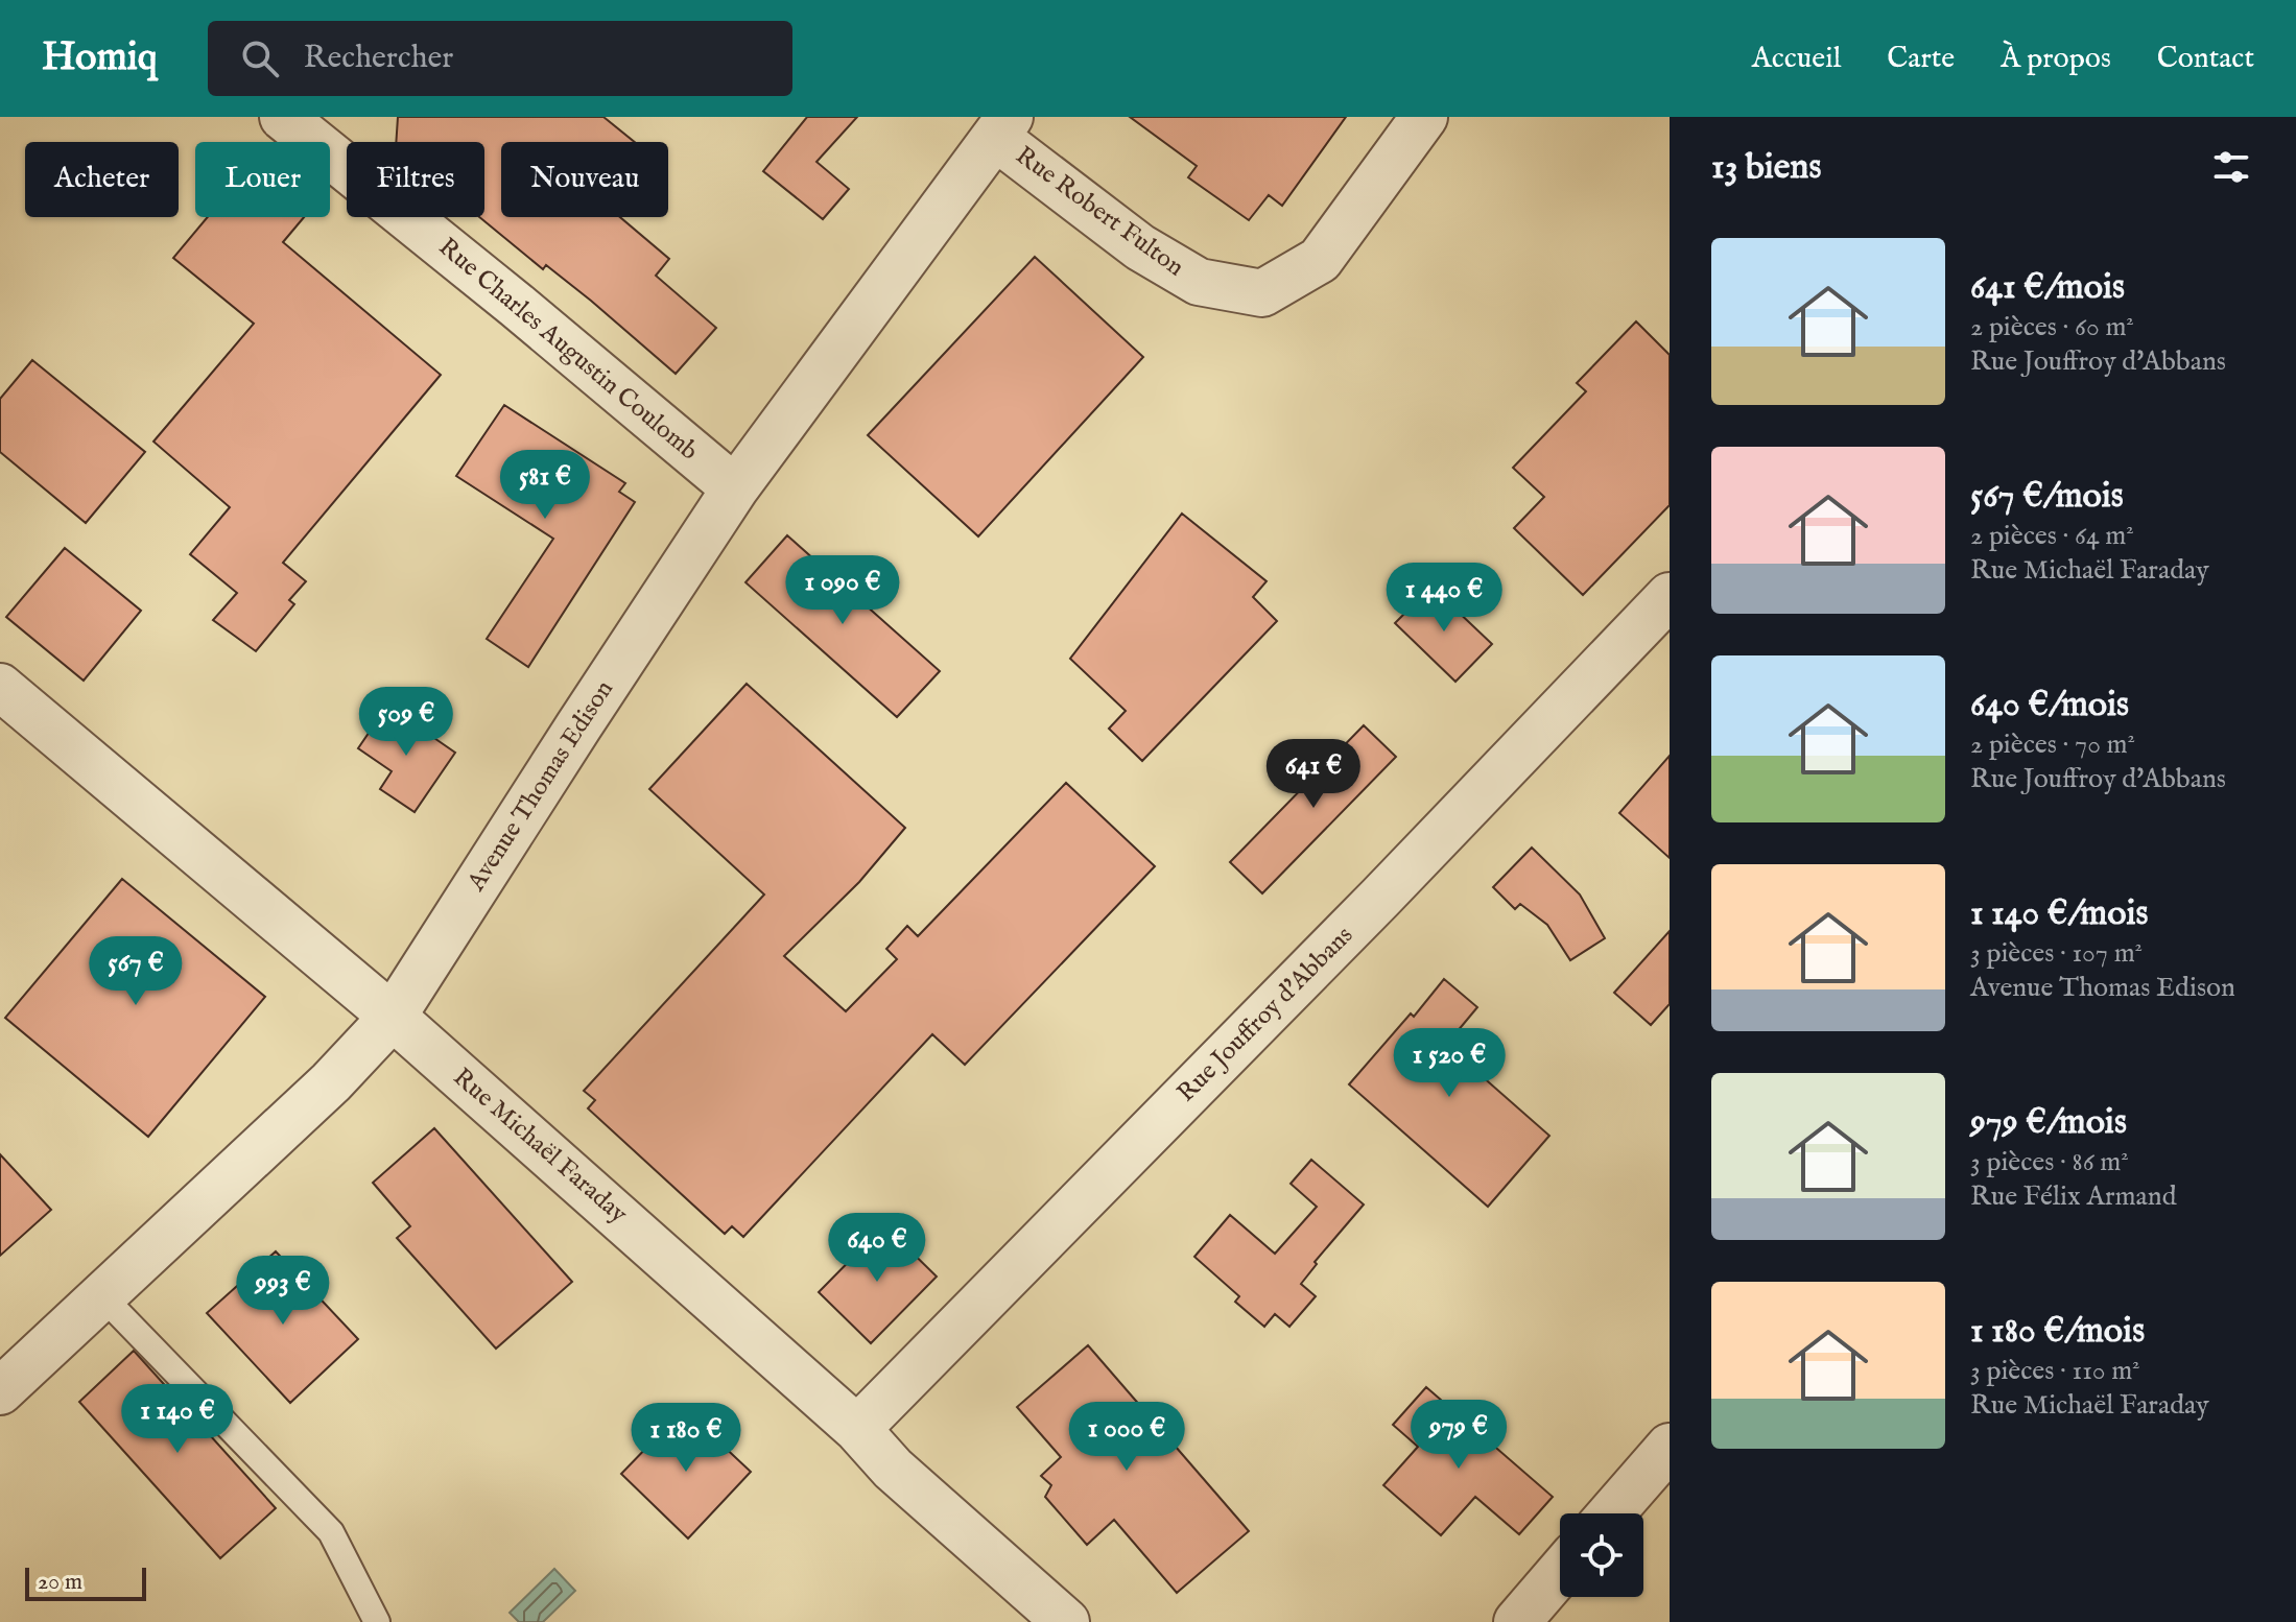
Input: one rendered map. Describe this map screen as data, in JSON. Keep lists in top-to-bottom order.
{
  "streets": {
    "street": [
      "Rue Robert Fulton",
      "Rue Charles Augustin Coulomb",
      "Avenue Thomas Edison",
      "Rue Jouffroy d'Abbans",
      "Rue Michaël Faraday"
    ]
  },
  "crossings": [
    ["Rue Robert Fulton", "Avenue Thomas Edison"],
    ["Rue Charles Augustin Coulomb", "Avenue Thomas Edison"],
    ["Avenue Thomas Edison", "Rue Michaël Faraday"],
    ["Rue Jouffroy d'Abbans", "Rue Michaël Faraday"]
  ],
  "scale_bar": "20 m",
  "page": {
    "header": "Homiq",
    "search": "Rechercher",
    "nav": [
      "Accueil",
      "Carte",
      "À propos",
      "Contact"
    ],
    "heading": "13 biens",
    "chip": [
      "Acheter",
      "Louer",
      "Filtres",
      "Nouveau"
    ],
    "list": [
      {
        "name": "641 €/mois",
        "note": "2 pièces · 60 m² · Rue Jouffroy d'Abbans"
      },
      {
        "name": "567 €/mois",
        "note": "2 pièces · 64 m² · Rue Michaël Faraday"
      },
      {
        "name": "640 €/mois",
        "note": "2 pièces · 70 m² · Rue Jouffroy d'Abbans"
      },
      {
        "name": "1 140 €/mois",
        "note": "3 pièces · 107 m² · Avenue Thomas Edison"
      },
      {
        "name": "979 €/mois",
        "note": "3 pièces · 86 m² · Rue Félix Armand"
      },
      {
        "name": "1 180 €/mois",
        "note": "3 pièces · 110 m² · Rue Michaël Faraday"
      }
    ],
    "price": [
      "581 €",
      "1 090 €",
      "1 440 €",
      "509 €",
      "641 €",
      "567 €",
      "1 520 €",
      "640 €",
      "993 €",
      "1 140 €",
      "979 €",
      "1 000 €",
      "1 180 €"
    ],
    "scale": "20 m"
  }
}
